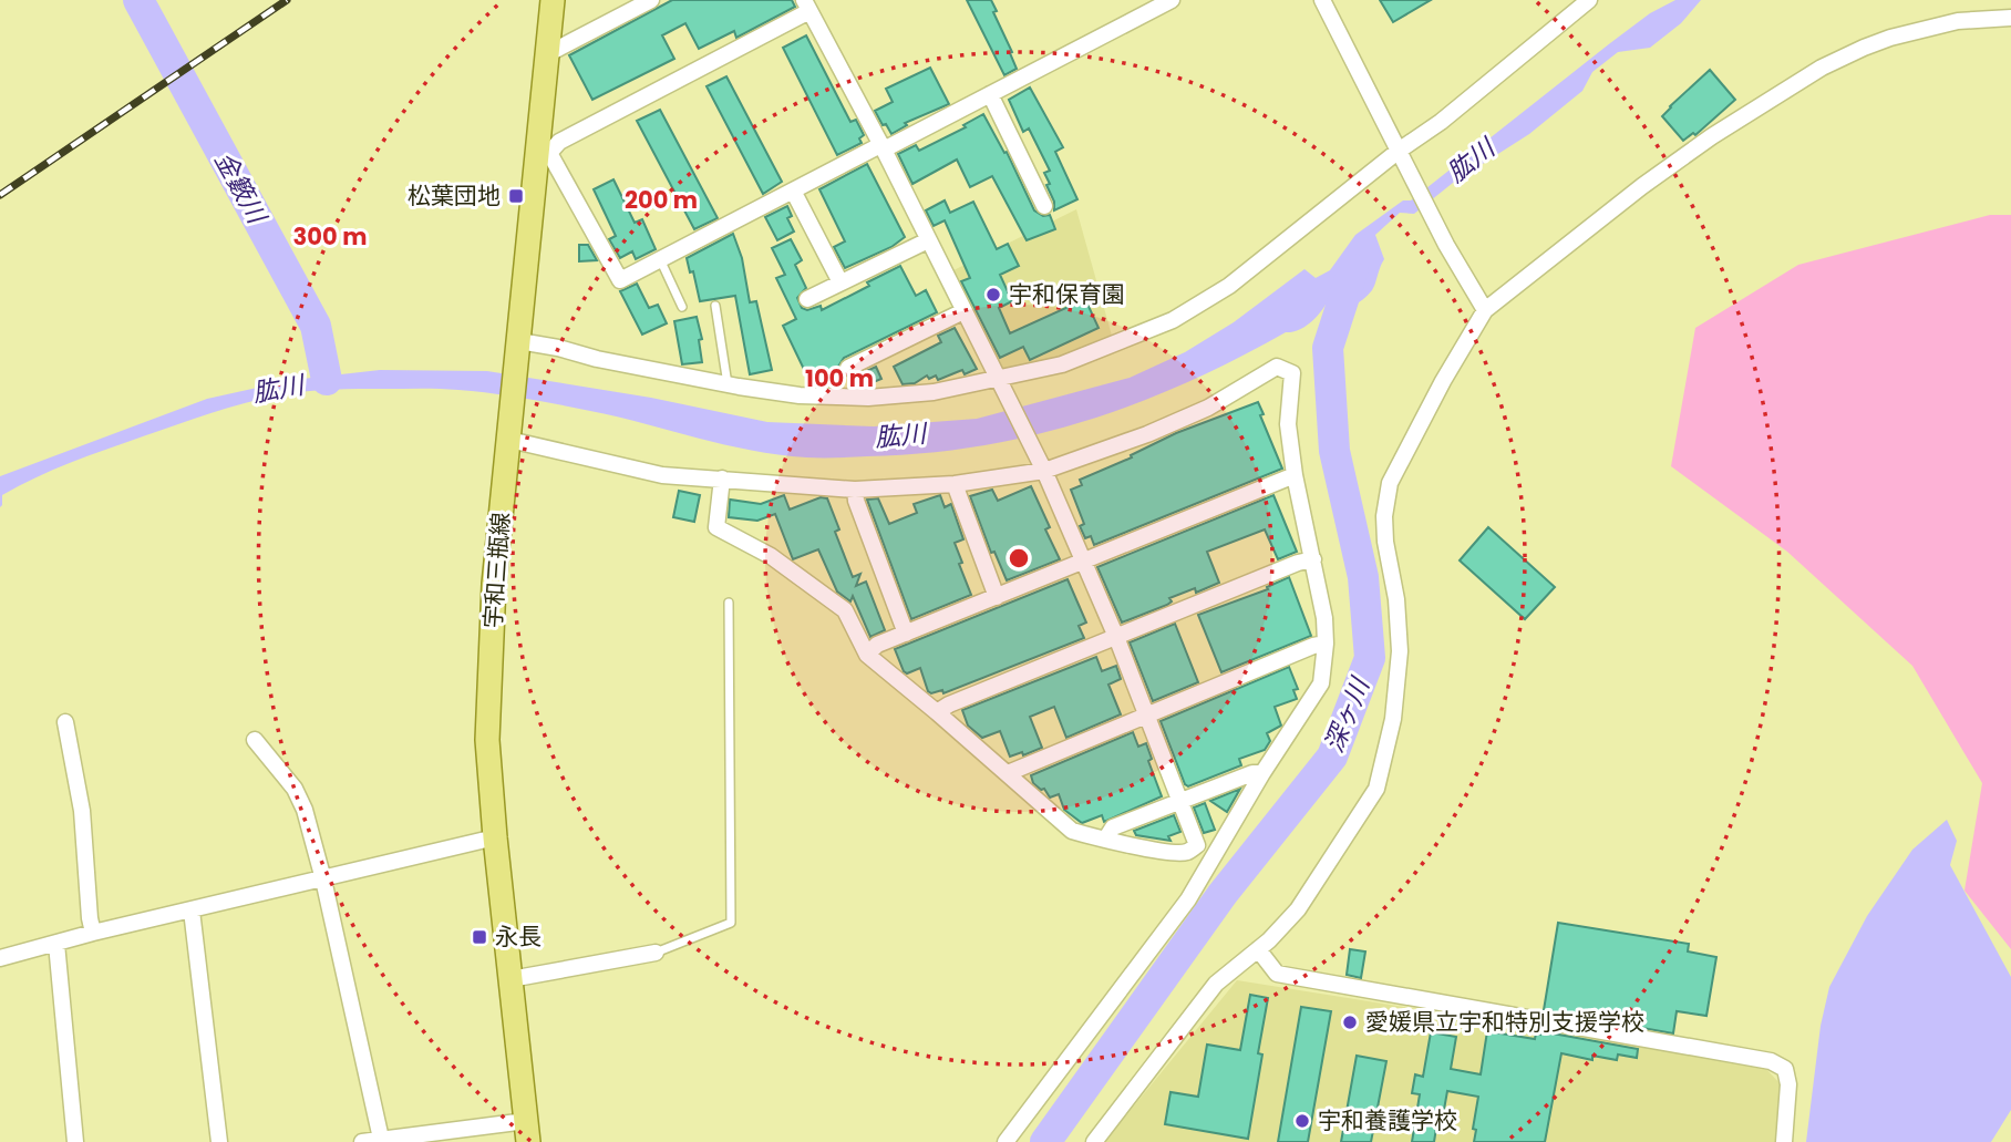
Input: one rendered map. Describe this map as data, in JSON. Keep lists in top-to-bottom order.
{
  "streets": {
    "main road": ["宇和三瓶線"]
  },
  "water": ["肱川", "金籔川", "深ヶ川"],
  "places": {
    "transit": ["松葉団地", "永長"],
    "other": ["宇和保育園", "愛媛県立宇和特別支援学校", "宇和養護学校"]
  },
  "rings": ["200 m", "300 m", "100 m"]
}
